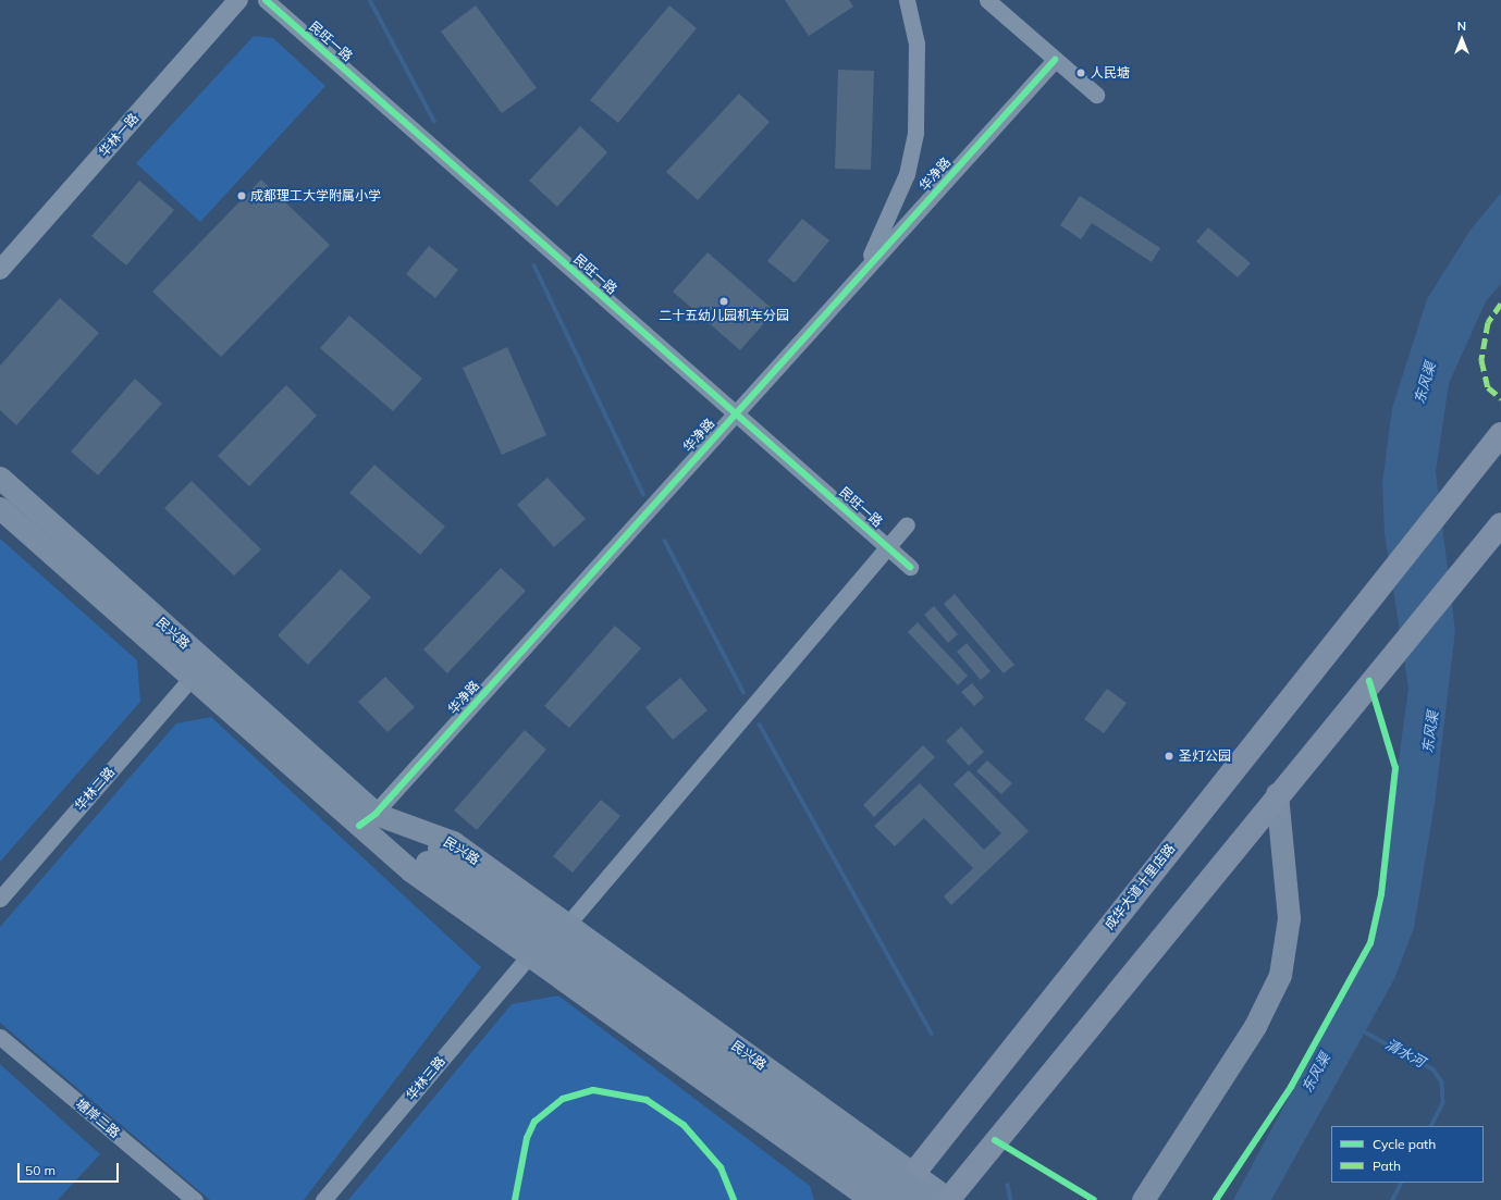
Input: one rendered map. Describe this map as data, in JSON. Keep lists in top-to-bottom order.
{
  "streets": {
    "main road": ["民兴路", "成华大道十里店路"],
    "street": [
      "民旺一路",
      "华林一路",
      "华净路",
      "华林二路",
      "华林三路",
      "塘岸二路"
    ]
  },
  "crossings": [
    ["民旺一路", "华净路"],
    ["华净路", "民兴路"],
    ["民兴路", "华林二路"],
    ["民兴路", "成华大道十里店路"],
    ["民兴路", "华林三路"]
  ],
  "water": ["东风渠", "清水河"],
  "places": [
    "人民塘",
    "成都理工大学附属小学",
    "二十五幼儿园机车分园",
    "圣灯公园"
  ],
  "legend": ["Cycle path", "Path"],
  "scale_bar": "50 m",
  "north": "top"
}
